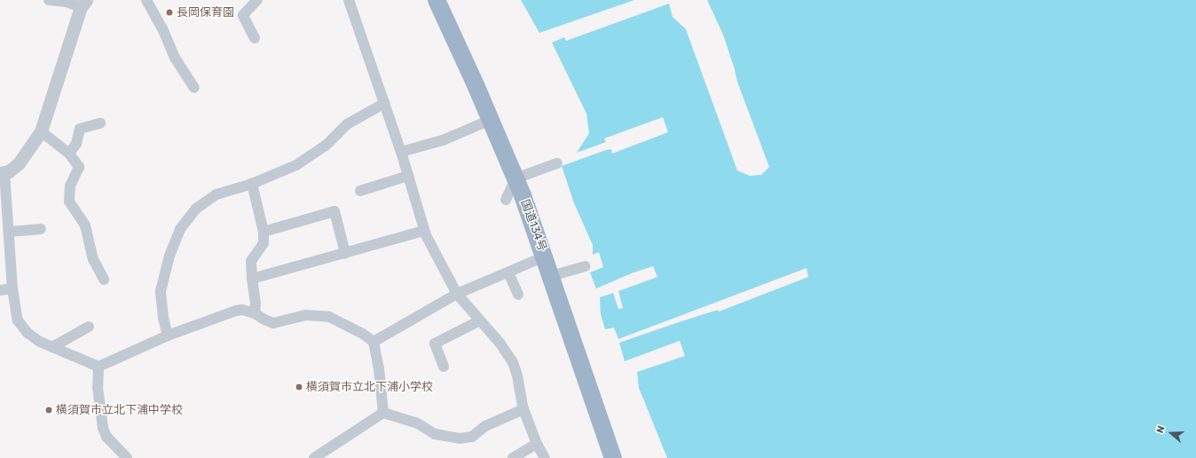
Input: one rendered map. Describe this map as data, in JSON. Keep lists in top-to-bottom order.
{
  "streets": {
    "highway": ["国道134号"]
  },
  "places": ["長岡保育園", "横須賀市立北下浦小学校", "横須賀市立北下浦中学校"],
  "north": "left"
}
